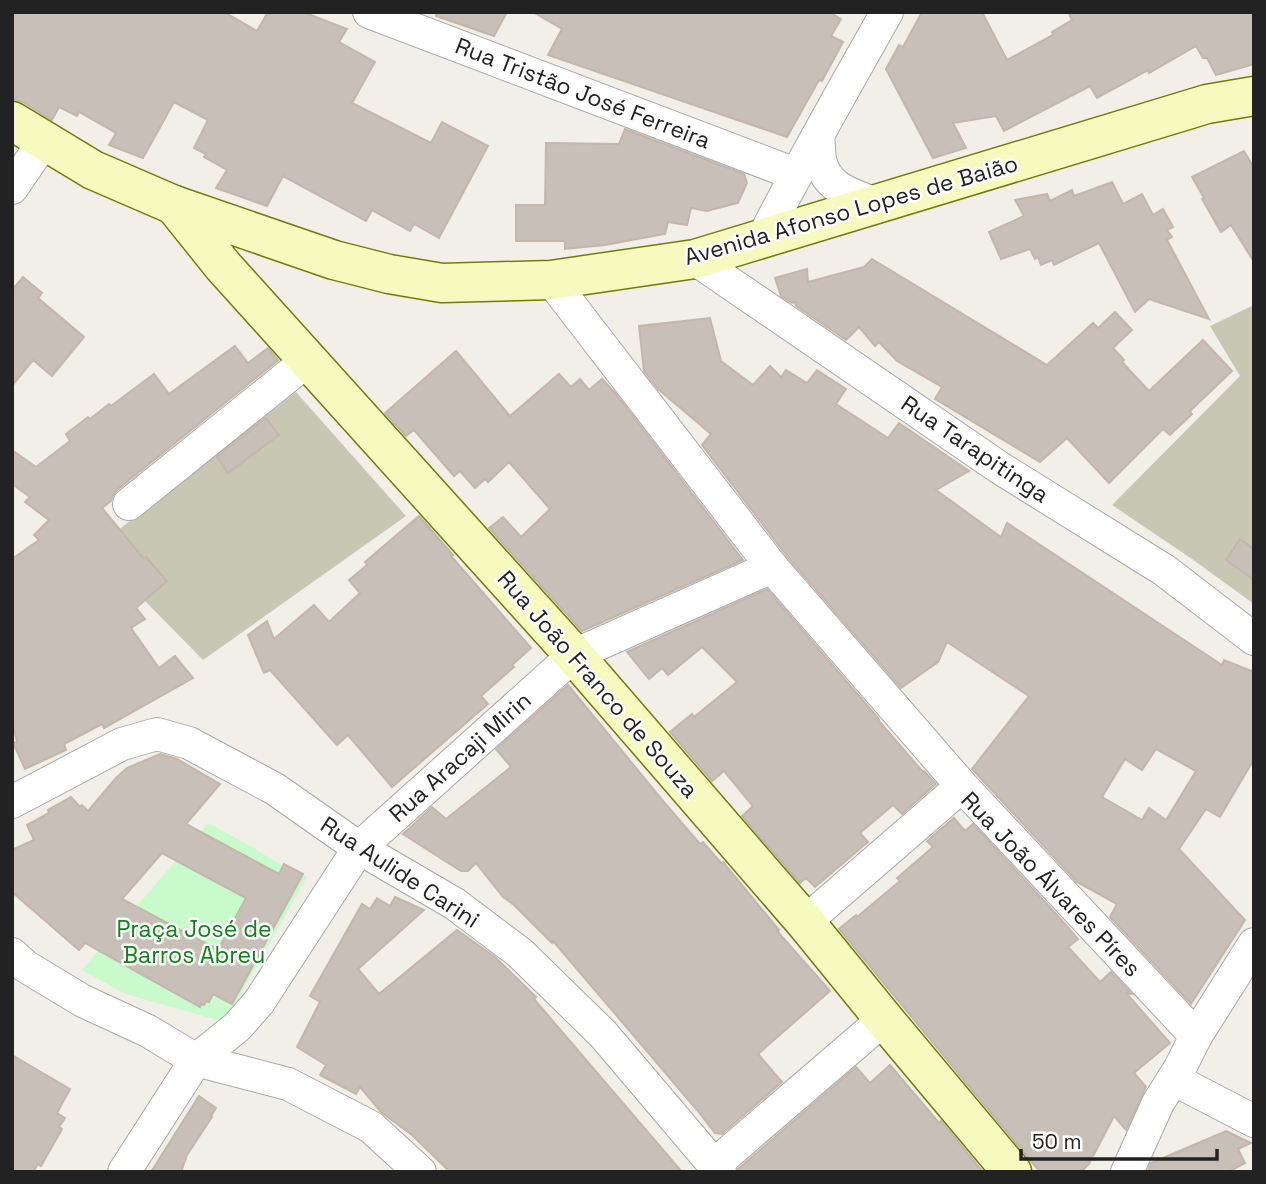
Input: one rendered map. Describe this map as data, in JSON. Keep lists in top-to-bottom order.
{
  "streets": {
    "street": [
      "Rua Tristão José Ferreira",
      "Avenida Afonso Lopes de Baião",
      "Rua Tarapitinga",
      "Rua João Franco de Souza",
      "Rua Aracaji Mirin",
      "Rua Aulide Carini",
      "Rua João Álvares Píres"
    ]
  },
  "crossings": [
    ["Avenida Afonso Lopes de Baião", "Rua Tarapitinga"],
    ["Avenida Afonso Lopes de Baião", "Rua João Franco de Souza"],
    ["Rua João Franco de Souza", "Rua Aracaji Mirin"],
    ["Rua João Franco de Souza", "Rua João Álvares Píres"],
    ["Rua Aracaji Mirin", "Rua Aulide Carini"]
  ],
  "parks": ["Praça José de Barros Abreu"],
  "scale_bar": "50 m"
}
